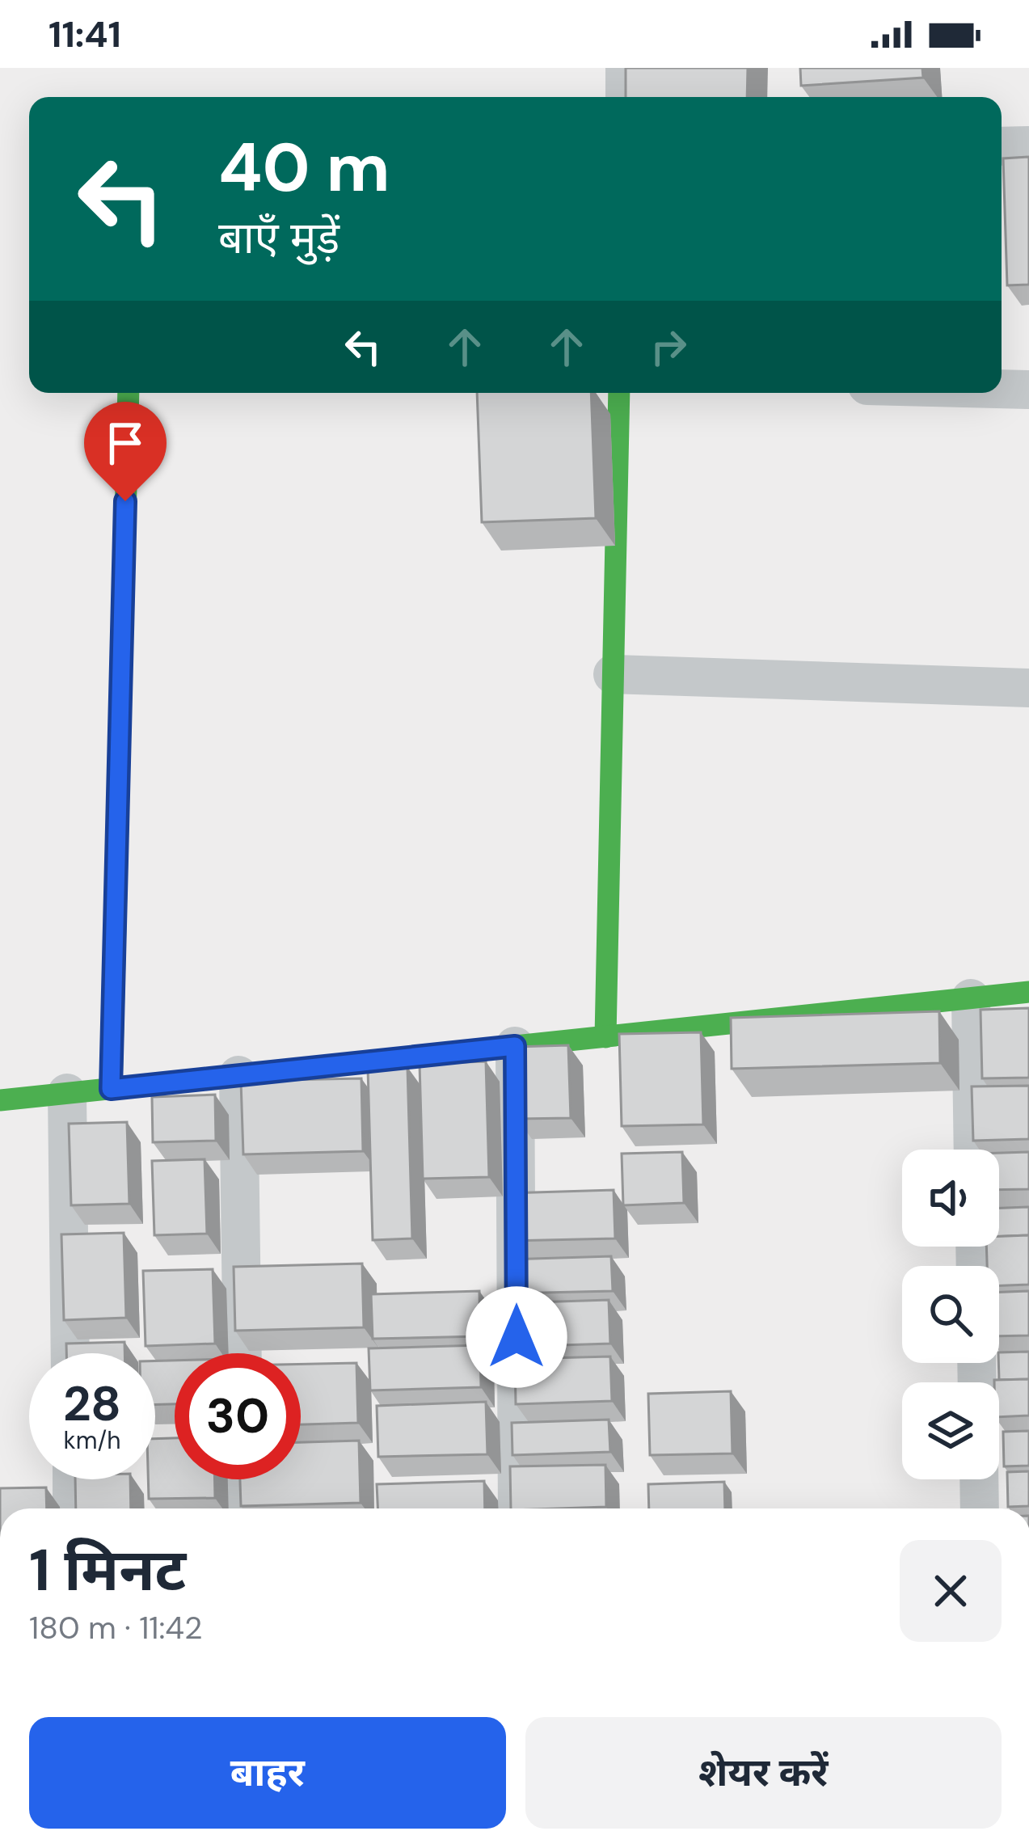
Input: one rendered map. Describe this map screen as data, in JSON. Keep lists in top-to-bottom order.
{
  "page": {
    "status": "11:41",
    "turn": ["40 m", "बाएँ मुड़ें"],
    "speed": "28 km/h",
    "limit": "30",
    "heading": ["1 मिनट", "180 m · 11:42"],
    "buttons": ["बाहर", "शेयर करें"]
  }
}
